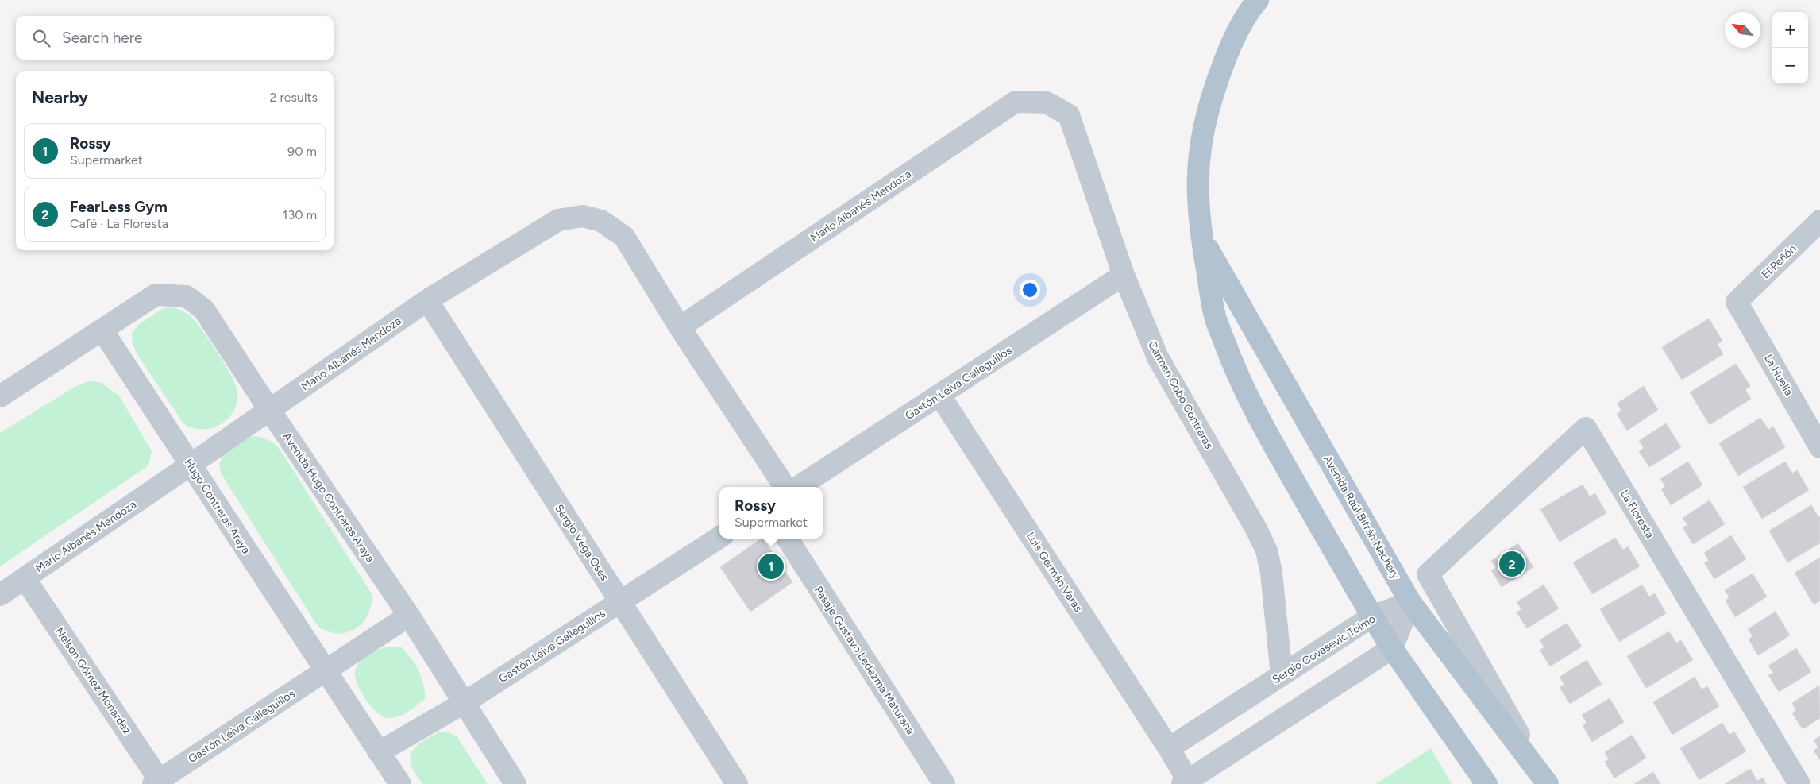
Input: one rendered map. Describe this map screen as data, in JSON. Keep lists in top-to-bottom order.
{
  "streets": {
    "main road": ["Avenida Raúl Bitrán Nachary"],
    "street": [
      "Mario Albanés Mendoza",
      "El Peñón",
      "La Huella",
      "Gastón Leiva Galleguillos",
      "Carmen Cobo Contreras",
      "Avenida Hugo Contreras Araya",
      "Hugo Contreras Araya",
      "La Floresta",
      "Sergio Vega Oses",
      "Luis Germán Varas",
      "Sergio Covasevic Tolmo",
      "Pasaje Gustavo Ledezma Maturana",
      "Nelson Gómez Monardez"
    ]
  },
  "crossings": [
    ["Mario Albanés Mendoza", "Carmen Cobo Contreras"],
    ["Mario Albanés Mendoza", "Avenida Hugo Contreras Araya"],
    ["Mario Albanés Mendoza", "Hugo Contreras Araya"],
    ["Mario Albanés Mendoza", "Sergio Vega Oses"],
    ["Mario Albanés Mendoza", "Nelson Gómez Monardez"],
    ["El Peñón", "La Huella"],
    ["Gastón Leiva Galleguillos", "Carmen Cobo Contreras"],
    ["Gastón Leiva Galleguillos", "Avenida Hugo Contreras Araya"],
    ["Gastón Leiva Galleguillos", "Hugo Contreras Araya"],
    ["Gastón Leiva Galleguillos", "Sergio Vega Oses"],
    ["Gastón Leiva Galleguillos", "Luis Germán Varas"],
    ["Gastón Leiva Galleguillos", "Nelson Gómez Monardez"],
    ["Carmen Cobo Contreras", "Sergio Covasevic Tolmo"],
    ["Avenida Hugo Contreras Araya", "Hugo Contreras Araya"],
    ["La Floresta", "Avenida Raúl Bitrán Nachary"],
    ["Avenida Raúl Bitrán Nachary", "Sergio Covasevic Tolmo"],
    ["Luis Germán Varas", "Sergio Covasevic Tolmo"]
  ],
  "north": "top left",
  "page": {
    "map_buttons": ["+", "−"],
    "search": "Search here",
    "heading": ["Nearby", "2 results"],
    "list": [
      {
        "mark": "1",
        "name": "Rossy",
        "note": "Supermarket",
        "value": "90 m"
      },
      {
        "mark": "2",
        "name": "FearLess Gym",
        "note": "Café · La Floresta",
        "value": "130 m"
      }
    ],
    "popup": ["Rossy", "Supermarket"],
    "pins": ["2", "1"]
  }
}
